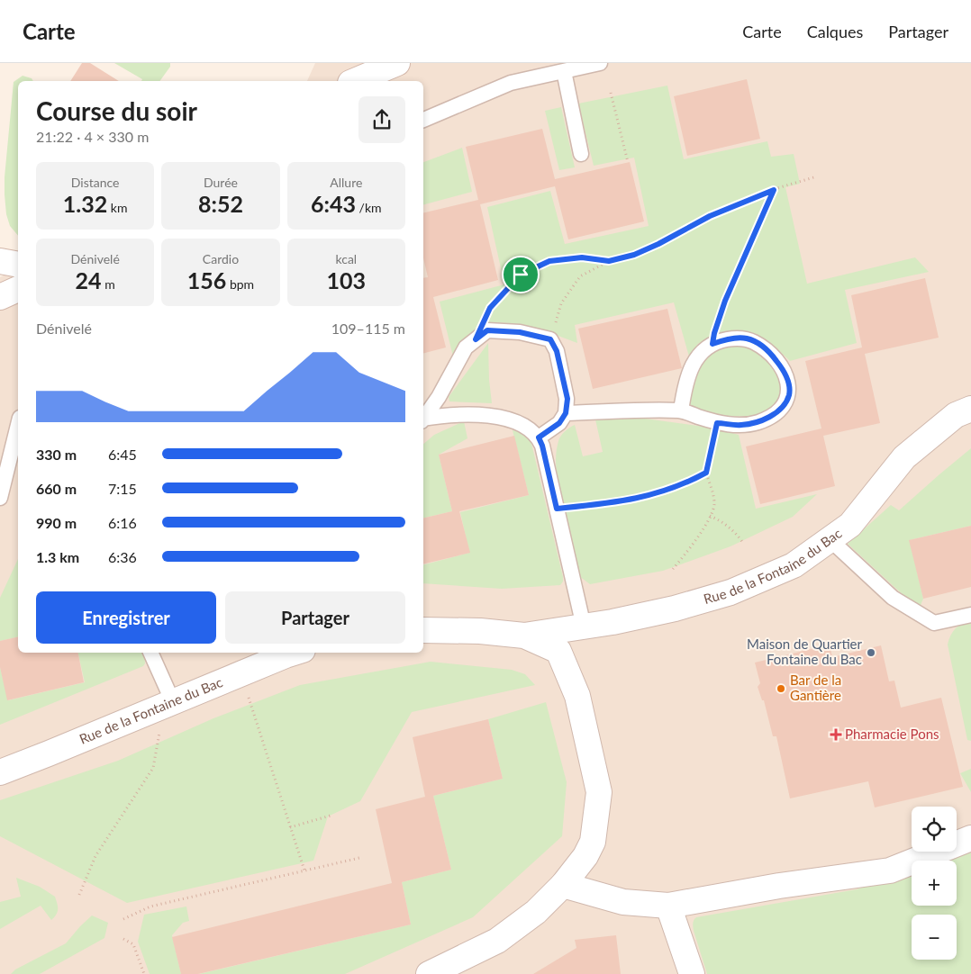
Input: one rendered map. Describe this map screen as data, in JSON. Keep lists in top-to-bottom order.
{
  "streets": {
    "street": ["Rue de la Fontaine du Bac"]
  },
  "places": {
    "other": ["Maison de Quartier Fontaine du Bac", "Bar de la Gantière"],
    "health": ["Pharmacie Pons"]
  },
  "page": {
    "header": "Carte",
    "nav": ["Carte", "Calques", "Partager"],
    "heading": ["Course du soir", "21:22 · 4 × 330 m"],
    "stats": [
      ["Distance", "1.32 km"],
      ["Durée", "8:52"],
      ["Allure", "6:43 /km"],
      ["Dénivelé", "24 m"],
      ["Cardio", "156 bpm"],
      ["kcal", "103"]
    ],
    "chart": ["Dénivelé", "109–115 m"],
    "list": [
      {
        "name": "330 m",
        "note": "6:45"
      },
      {
        "name": "660 m",
        "note": "7:15"
      },
      {
        "name": "990 m",
        "note": "6:16"
      },
      {
        "name": "1.3 km",
        "note": "6:36"
      }
    ],
    "buttons": ["Enregistrer", "Partager"],
    "map_buttons": ["+", "−"]
  }
}
